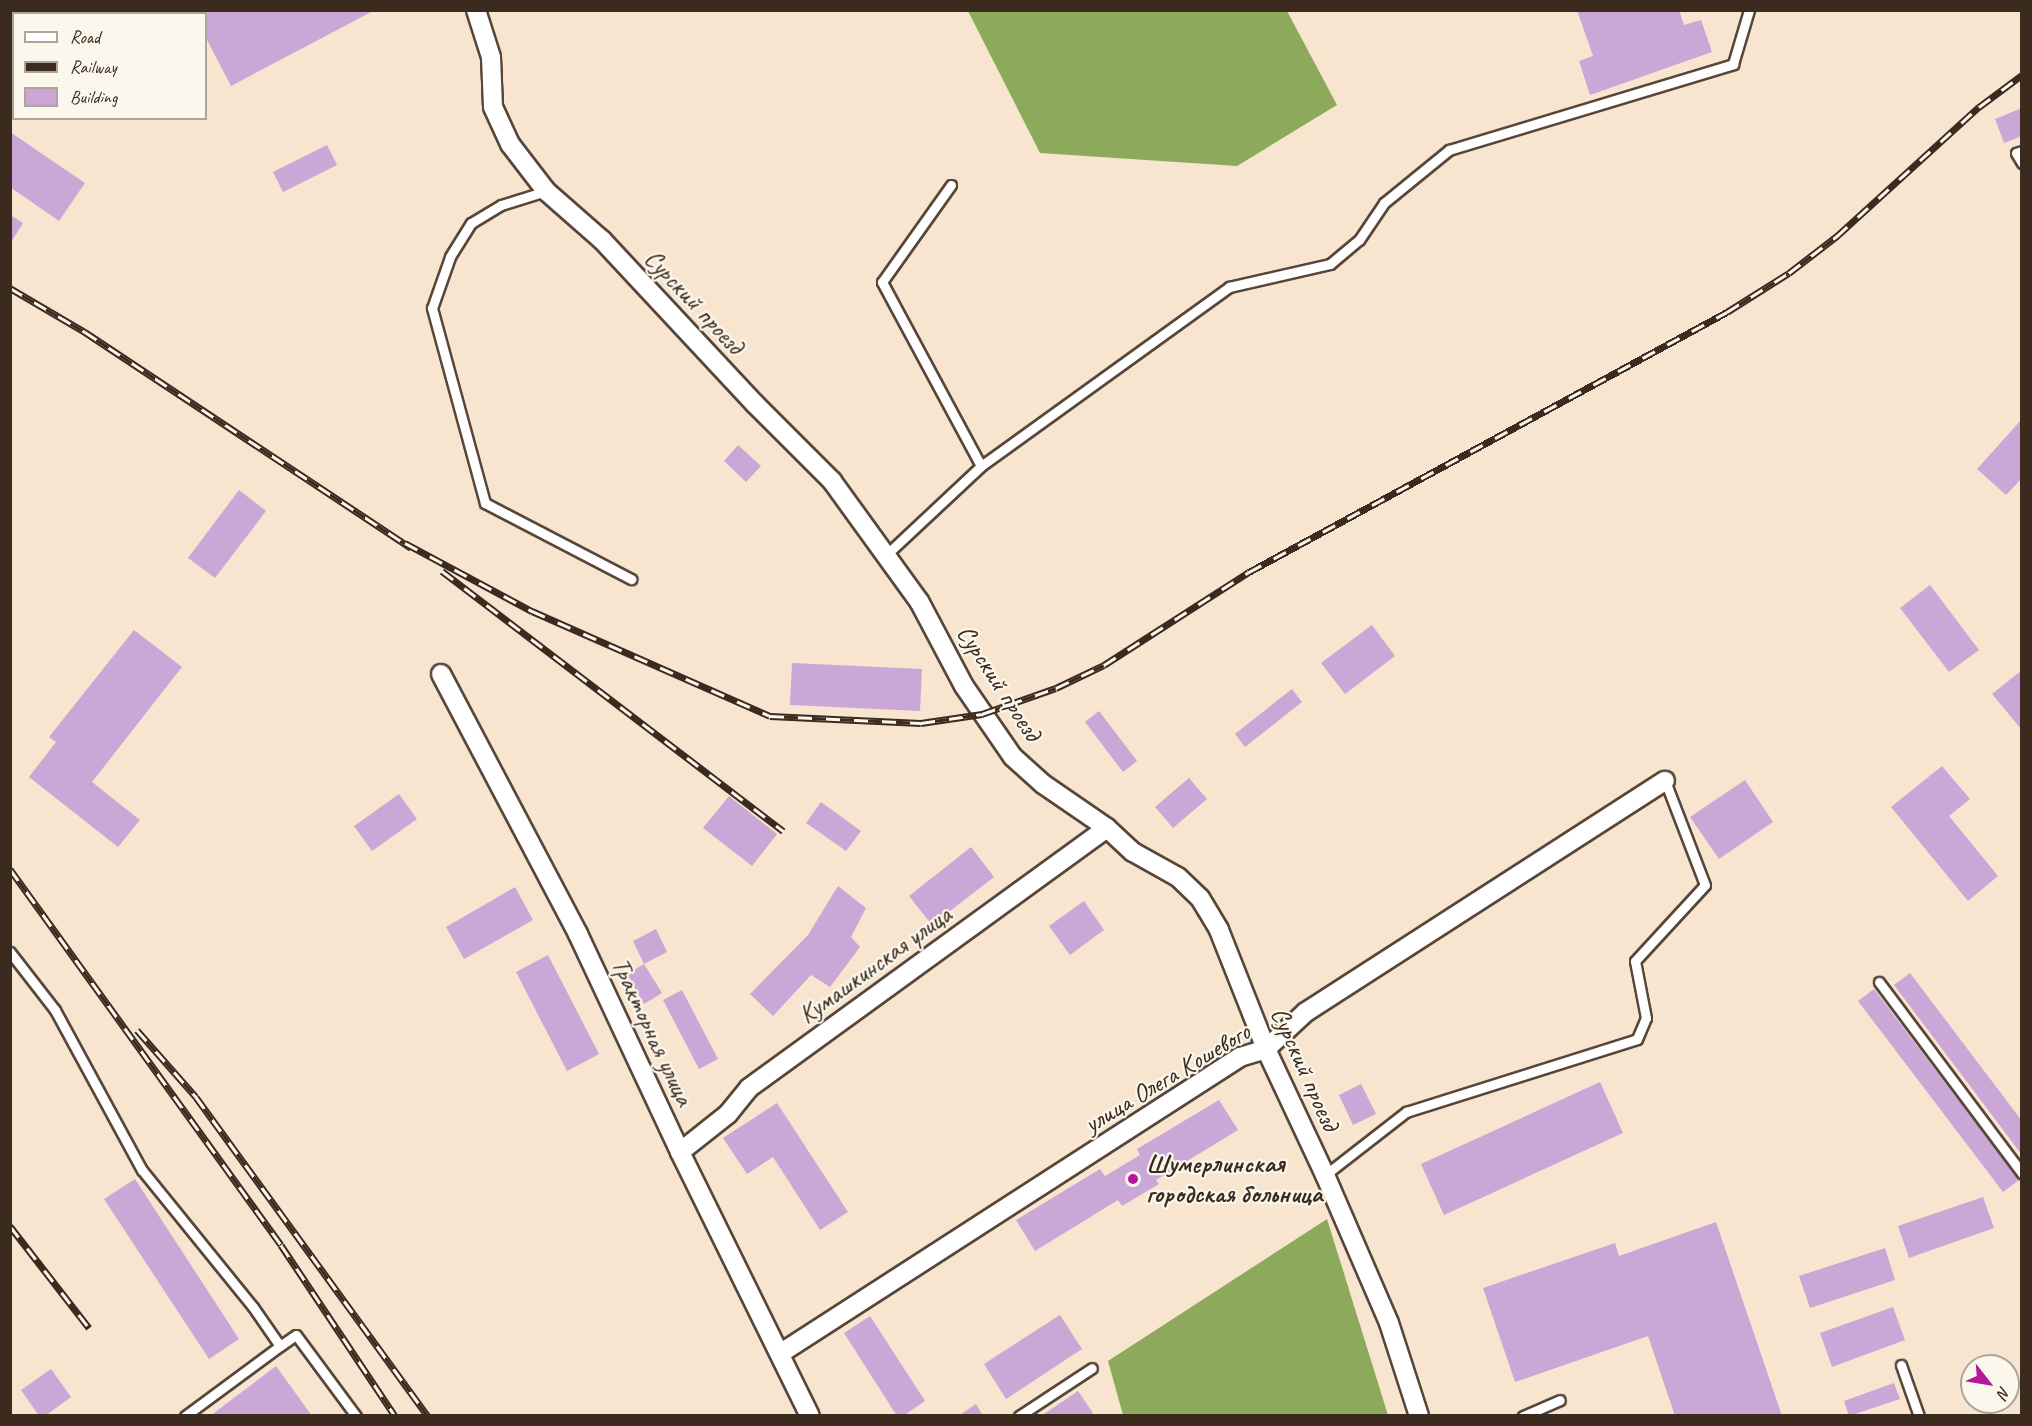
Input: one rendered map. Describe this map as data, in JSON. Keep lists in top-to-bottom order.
{
  "streets": {
    "street": [
      "Сурский проезд",
      "Кумашкинская улица",
      "Тракторная улица",
      "улица Олега Кошевого"
    ]
  },
  "crossings": [
    ["Сурский проезд", "Кумашкинская улица"],
    ["Сурский проезд", "улица Олега Кошевого"],
    ["Кумашкинская улица", "Тракторная улица"],
    ["Тракторная улица", "улица Олега Кошевого"]
  ],
  "places": ["Шумерлинская городская больница"],
  "legend": ["Road", "Railway", "Building"],
  "north": "bottom right"
}
